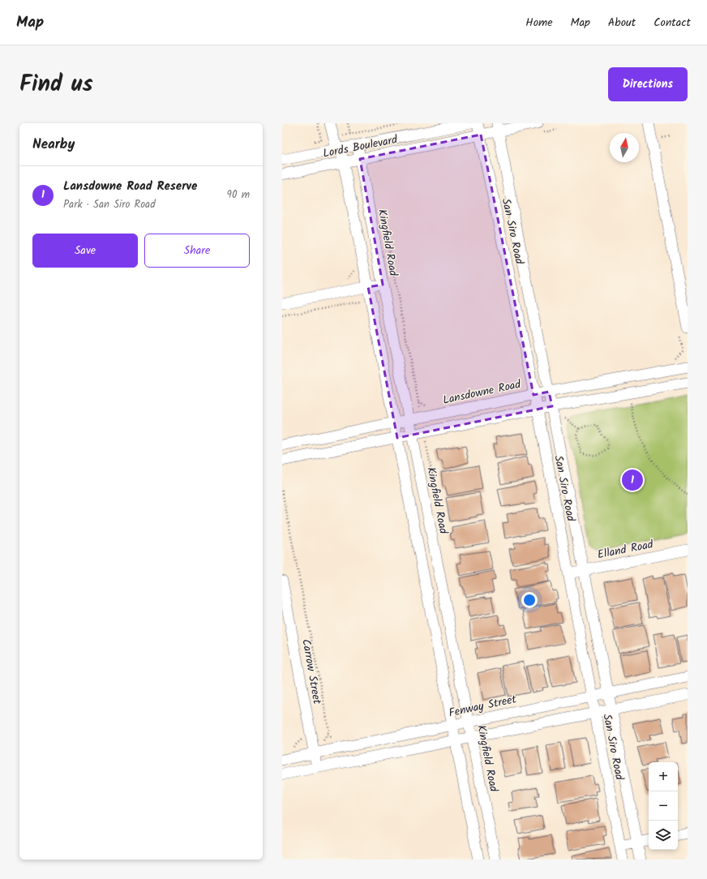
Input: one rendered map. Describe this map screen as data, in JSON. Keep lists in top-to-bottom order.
{
  "streets": {
    "street": [
      "Lords Boulevard",
      "San Siro Road",
      "Kingfield Road",
      "Lansdowne Road",
      "Elland Road",
      "Carrow Street",
      "Fenway Street"
    ]
  },
  "crossings": [
    ["Lords Boulevard", "San Siro Road"],
    ["Lords Boulevard", "Kingfield Road"],
    ["San Siro Road", "Lansdowne Road"],
    ["San Siro Road", "Elland Road"],
    ["San Siro Road", "Fenway Street"],
    ["Kingfield Road", "Lansdowne Road"],
    ["Kingfield Road", "Fenway Street"],
    ["Carrow Street", "Fenway Street"]
  ],
  "north": "top",
  "page": {
    "header": "Map",
    "nav": [
      "Home",
      "Map",
      "About",
      "Contact"
    ],
    "title": "Find us",
    "buttons": [
      "Directions",
      ["Save", "Share"]
    ],
    "heading": "Nearby",
    "list": [
      {
        "mark": "1",
        "name": "Lansdowne Road Reserve",
        "note": "Park · San Siro Road",
        "value": "90 m"
      }
    ],
    "pins": "1",
    "map_buttons": ["+", "−"]
  }
}
